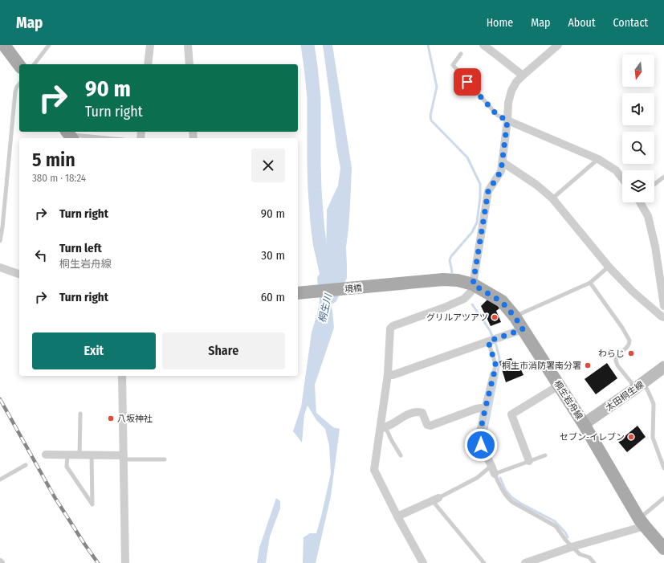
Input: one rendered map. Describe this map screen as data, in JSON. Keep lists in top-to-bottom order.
{
  "streets": {
    "main road": ["境橋", "太田桐生線", "桐生岩舟線"]
  },
  "crossings": [
    ["境橋", "桐生岩舟線"],
    ["太田桐生線", "桐生岩舟線"]
  ],
  "water": ["桐生川"],
  "places": [
    "グリルアツアツ",
    "わらじ",
    "桐生市消防署南分署",
    "八坂神社",
    "セブン-イレブン"
  ],
  "north": "bottom",
  "page": {
    "header": "Map",
    "nav": [
      "Home",
      "Map",
      "About",
      "Contact"
    ],
    "turn": ["90 m", "Turn right"],
    "heading": ["5 min", "380 m · 18:24"],
    "list": [
      {
        "name": "Turn right",
        "value": "90 m"
      },
      {
        "name": "Turn left",
        "note": "桐生岩舟線",
        "value": "30 m"
      },
      {
        "name": "Turn right",
        "value": "60 m"
      }
    ],
    "buttons": ["Exit", "Share"]
  }
}
